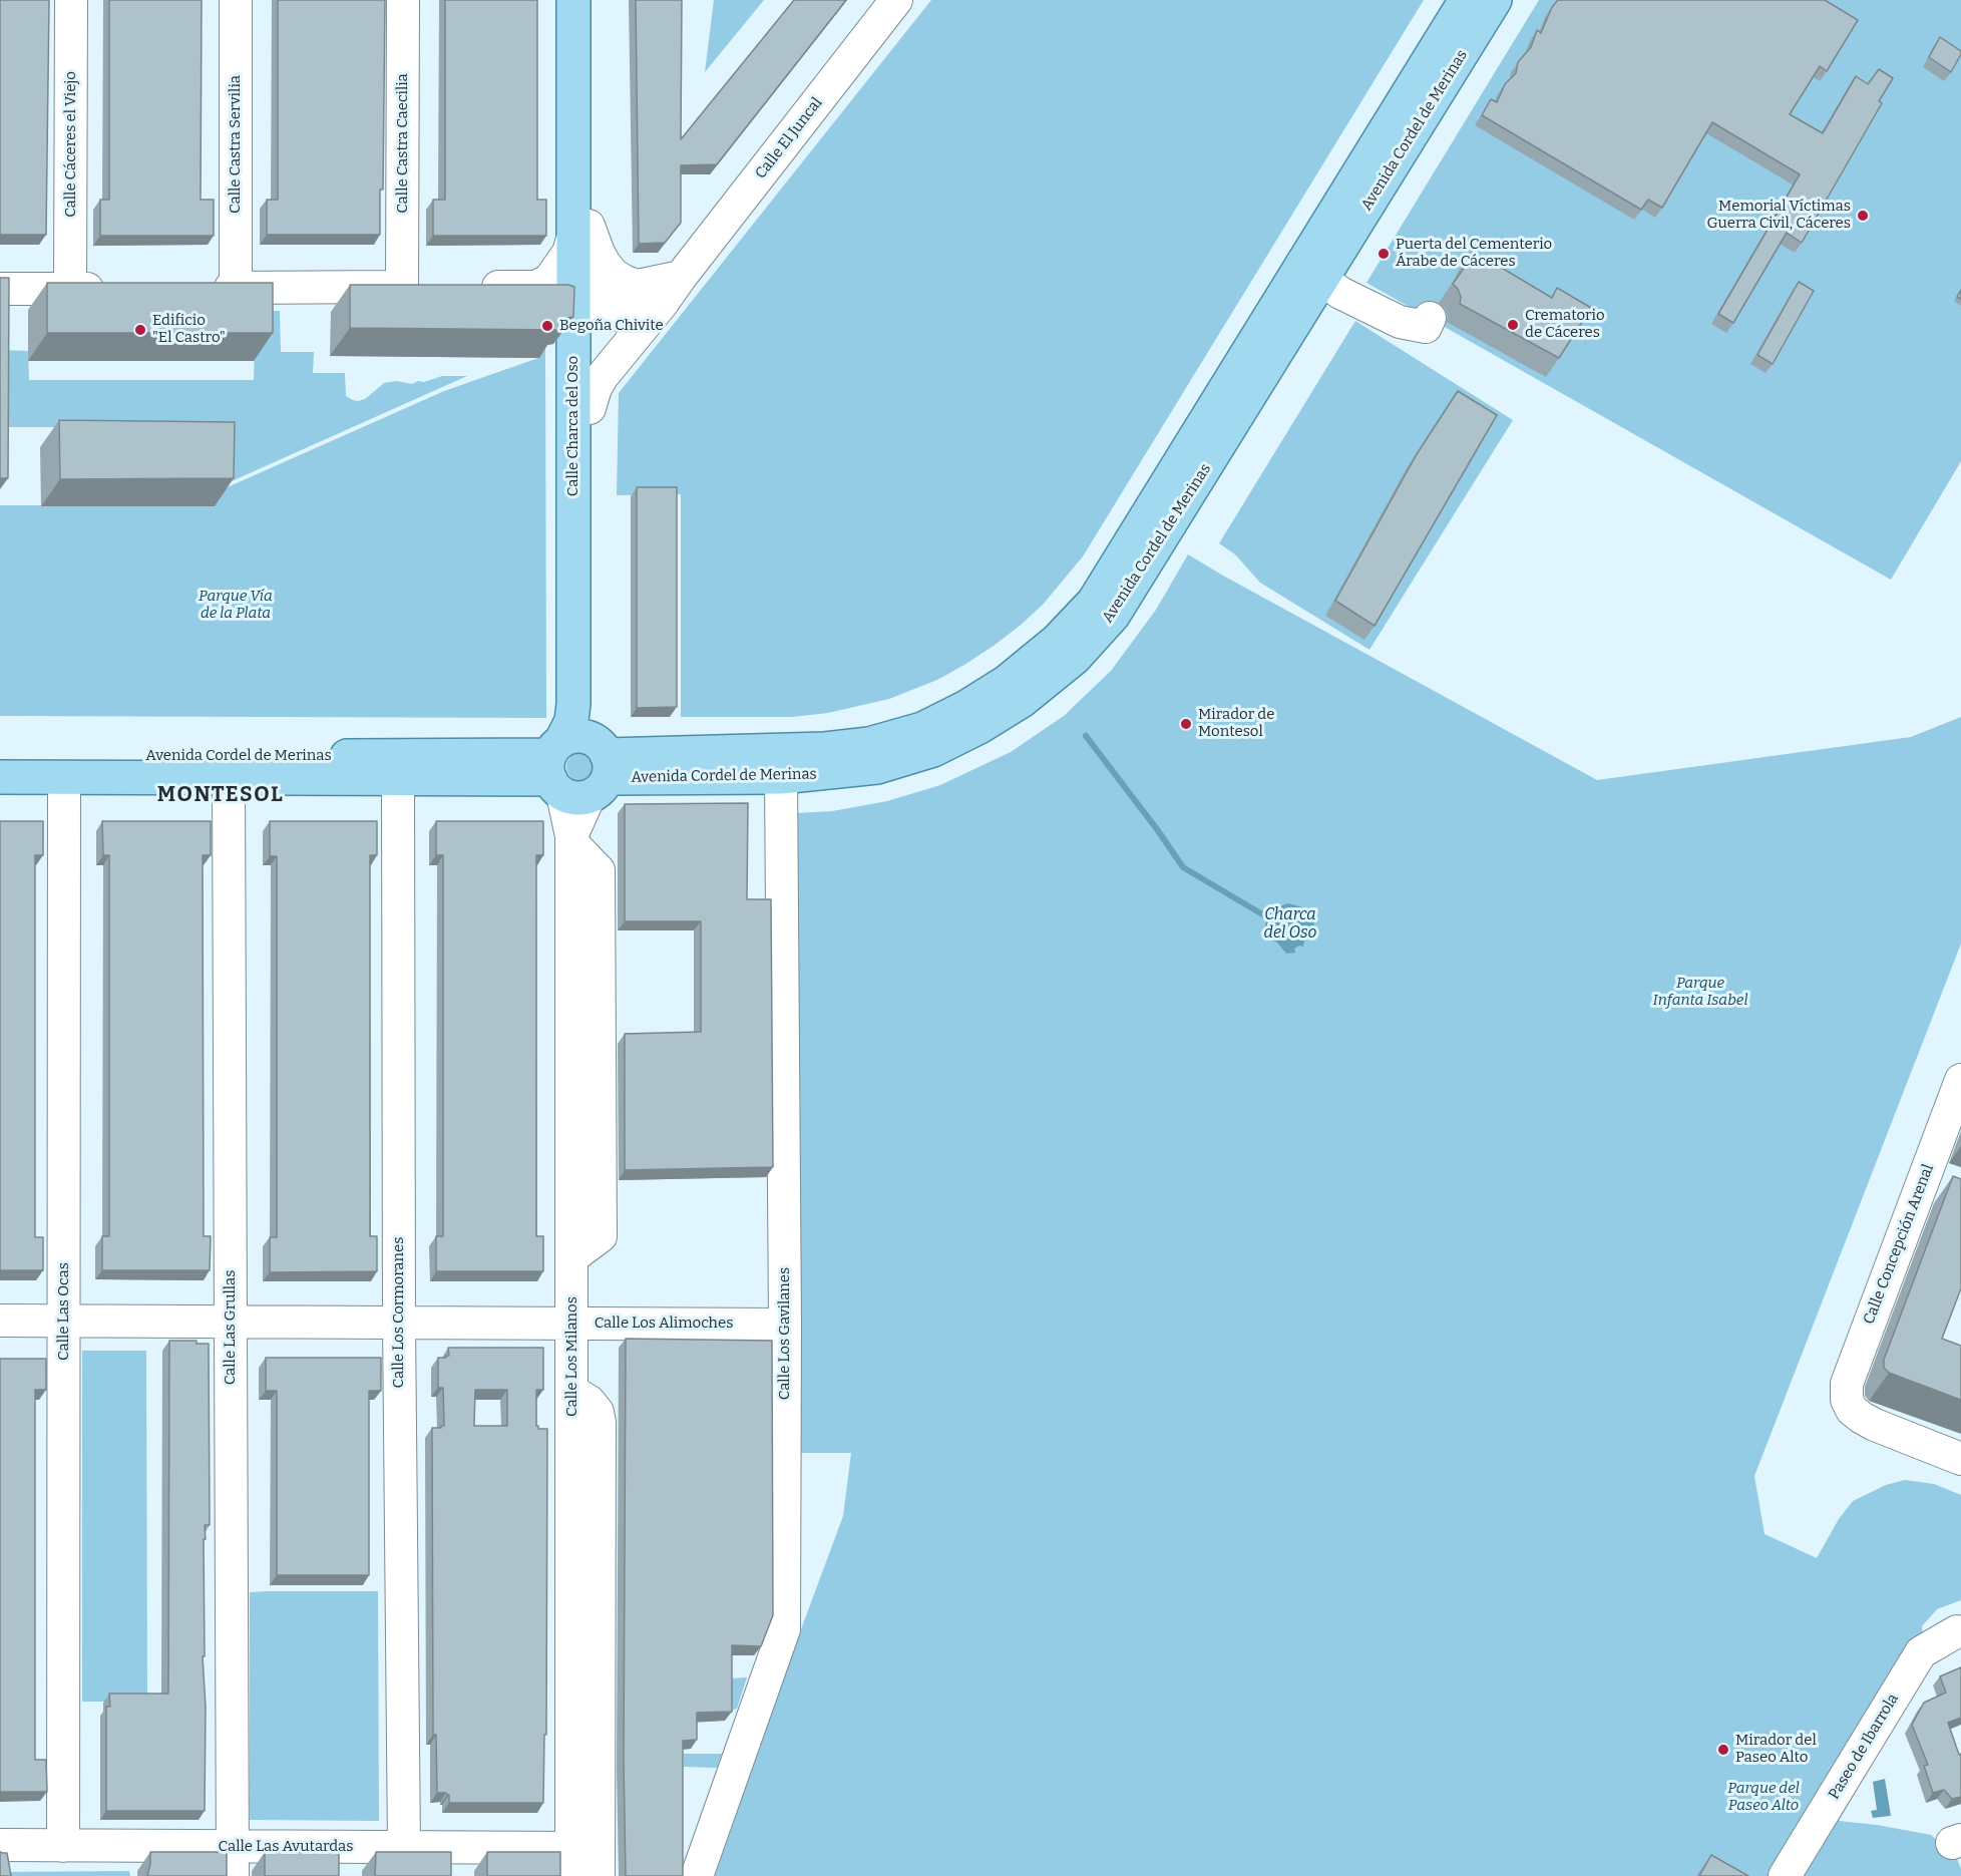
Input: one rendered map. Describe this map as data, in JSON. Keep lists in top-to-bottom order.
{
  "streets": {
    "main road": ["Avenida Cordel de Merinas", "Calle Charca del Oso"],
    "street": [
      "Calle El Juncal",
      "Calle Castra Caecilia",
      "Calle Cáceres el Viejo",
      "Calle Castra Servilia",
      "Calle Concepción Arenal",
      "Calle Las Ocas",
      "Calle Los Cormoranes",
      "Calle Los Alimoches",
      "Calle Las Grullas",
      "Calle Los Gavilanes",
      "Calle Los Milanos",
      "Paseo de Ibarrola",
      "Calle Las Avutardas"
    ]
  },
  "crossings": [
    ["Avenida Cordel de Merinas", "Calle Charca del Oso"],
    ["Avenida Cordel de Merinas", "Calle Las Ocas"],
    ["Avenida Cordel de Merinas", "Calle Los Cormoranes"],
    ["Avenida Cordel de Merinas", "Calle Las Grullas"],
    ["Avenida Cordel de Merinas", "Calle Los Gavilanes"],
    ["Avenida Cordel de Merinas", "Calle Los Milanos"],
    ["Calle El Juncal", "Calle Charca del Oso"],
    ["Calle Castra Caecilia", "Calle Castra Servilia"],
    ["Calle Charca del Oso", "Calle Los Milanos"],
    ["Calle Las Ocas", "Calle Los Alimoches"],
    ["Calle Las Ocas", "Calle Las Avutardas"],
    ["Calle Los Cormoranes", "Calle Los Alimoches"],
    ["Calle Los Cormoranes", "Calle Las Avutardas"],
    ["Calle Los Alimoches", "Calle Las Grullas"],
    ["Calle Los Alimoches", "Calle Los Gavilanes"],
    ["Calle Los Alimoches", "Calle Los Milanos"],
    ["Calle Las Grullas", "Calle Las Avutardas"],
    ["Calle Los Milanos", "Calle Las Avutardas"]
  ],
  "districts": ["MONTESOL"],
  "water": ["Charca del Oso"],
  "parks": ["Parque Vía de la Plata", "Parque Infanta Isabel", "Parque del Paseo Alto"],
  "places": [
    "Memorial Víctimas Guerra Civil, Cáceres",
    "Puerta del Cementerio Árabe de Cáceres",
    "Crematorio de Cáceres",
    "Begoña Chivite",
    "Edificio \"El Castro\"",
    "Mirador de Montesol",
    "Mirador del Paseo Alto"
  ]
}
